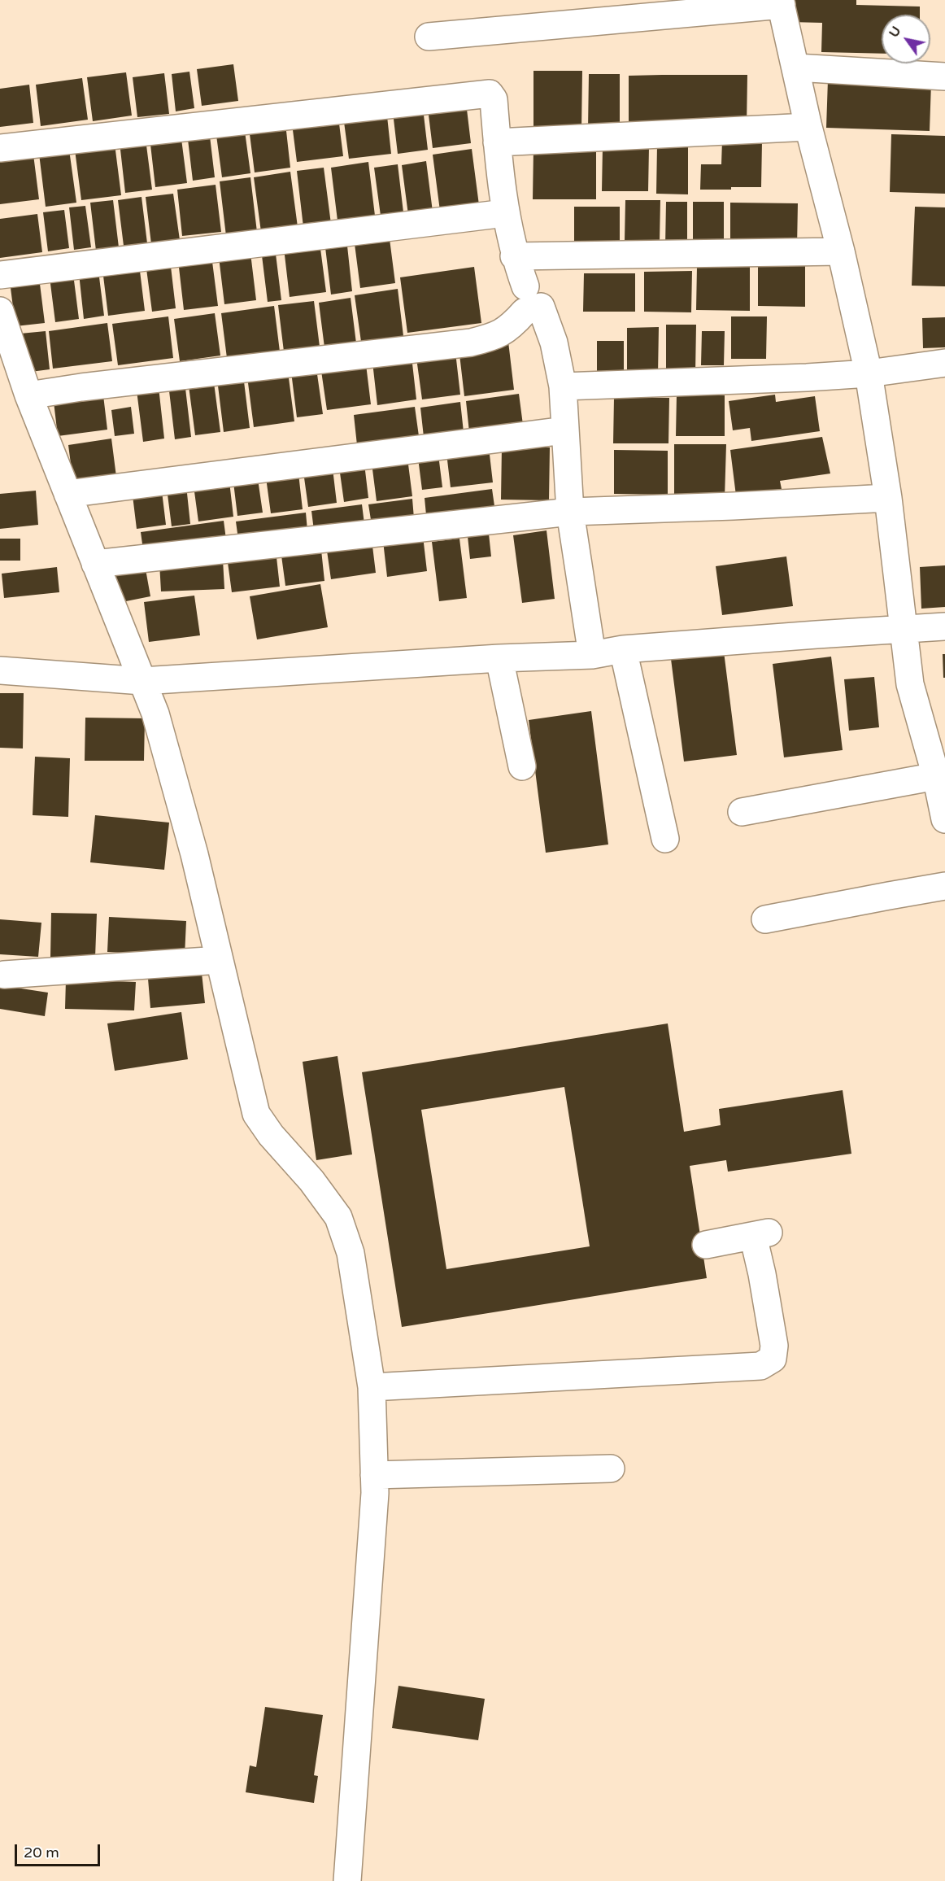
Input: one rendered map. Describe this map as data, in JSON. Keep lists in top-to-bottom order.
{
  "scale_bar": "20 m",
  "north": "top left"
}
